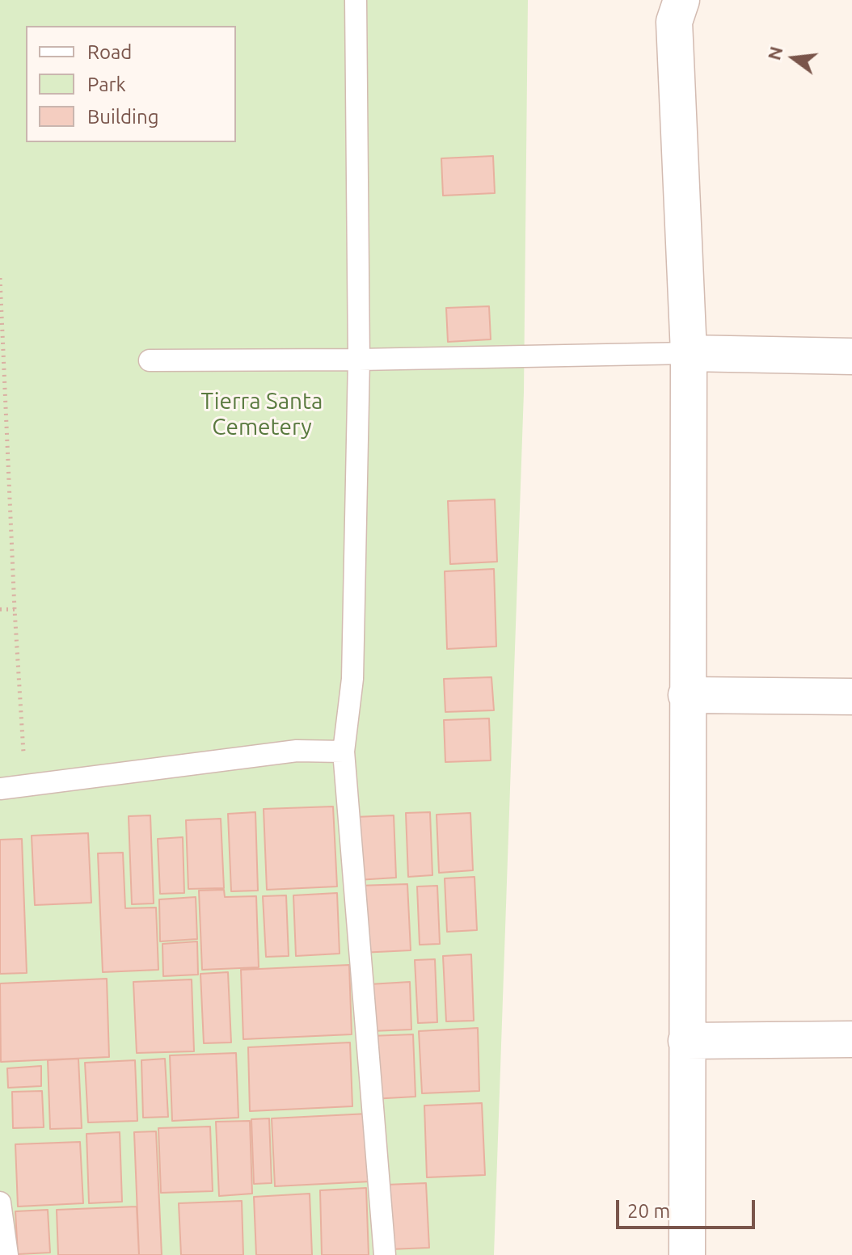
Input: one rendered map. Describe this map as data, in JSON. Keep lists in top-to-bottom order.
{
  "parks": ["Tierra Santa Cemetery"],
  "legend": ["Road", "Park", "Building"],
  "scale_bar": "20 m",
  "north": "left"
}
